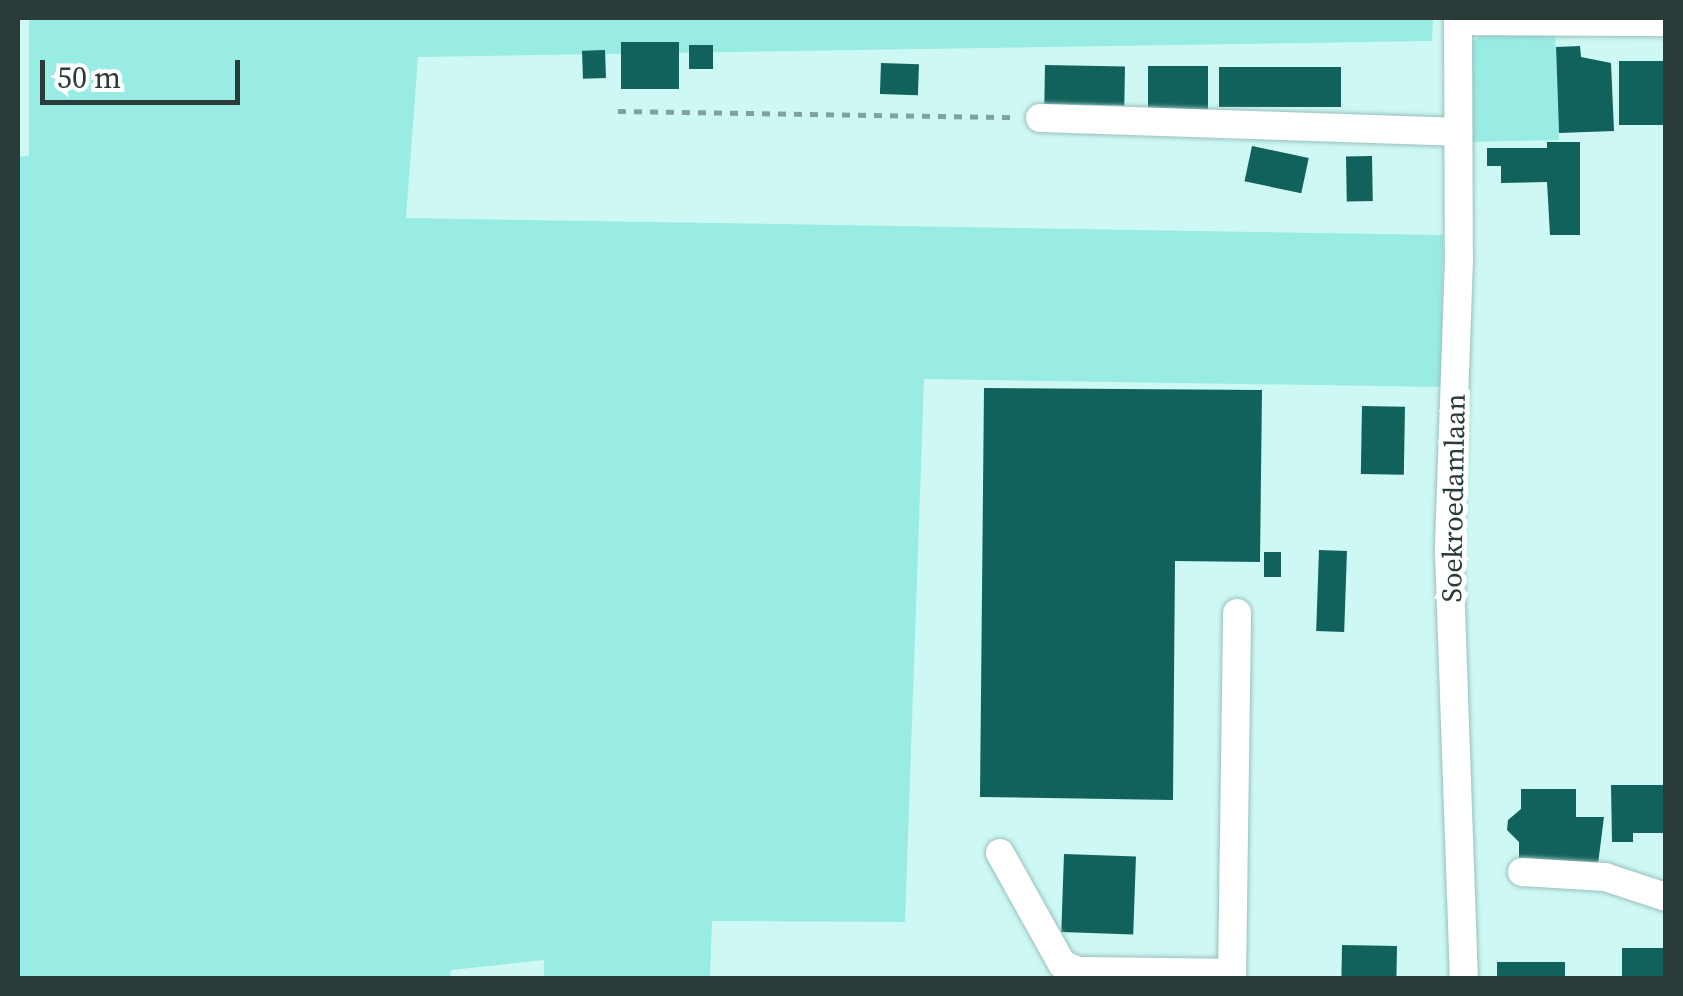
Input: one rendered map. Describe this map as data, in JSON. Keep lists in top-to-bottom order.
{
  "streets": {
    "street": ["Soekroedamlaan"]
  },
  "scale_bar": "50 m"
}
